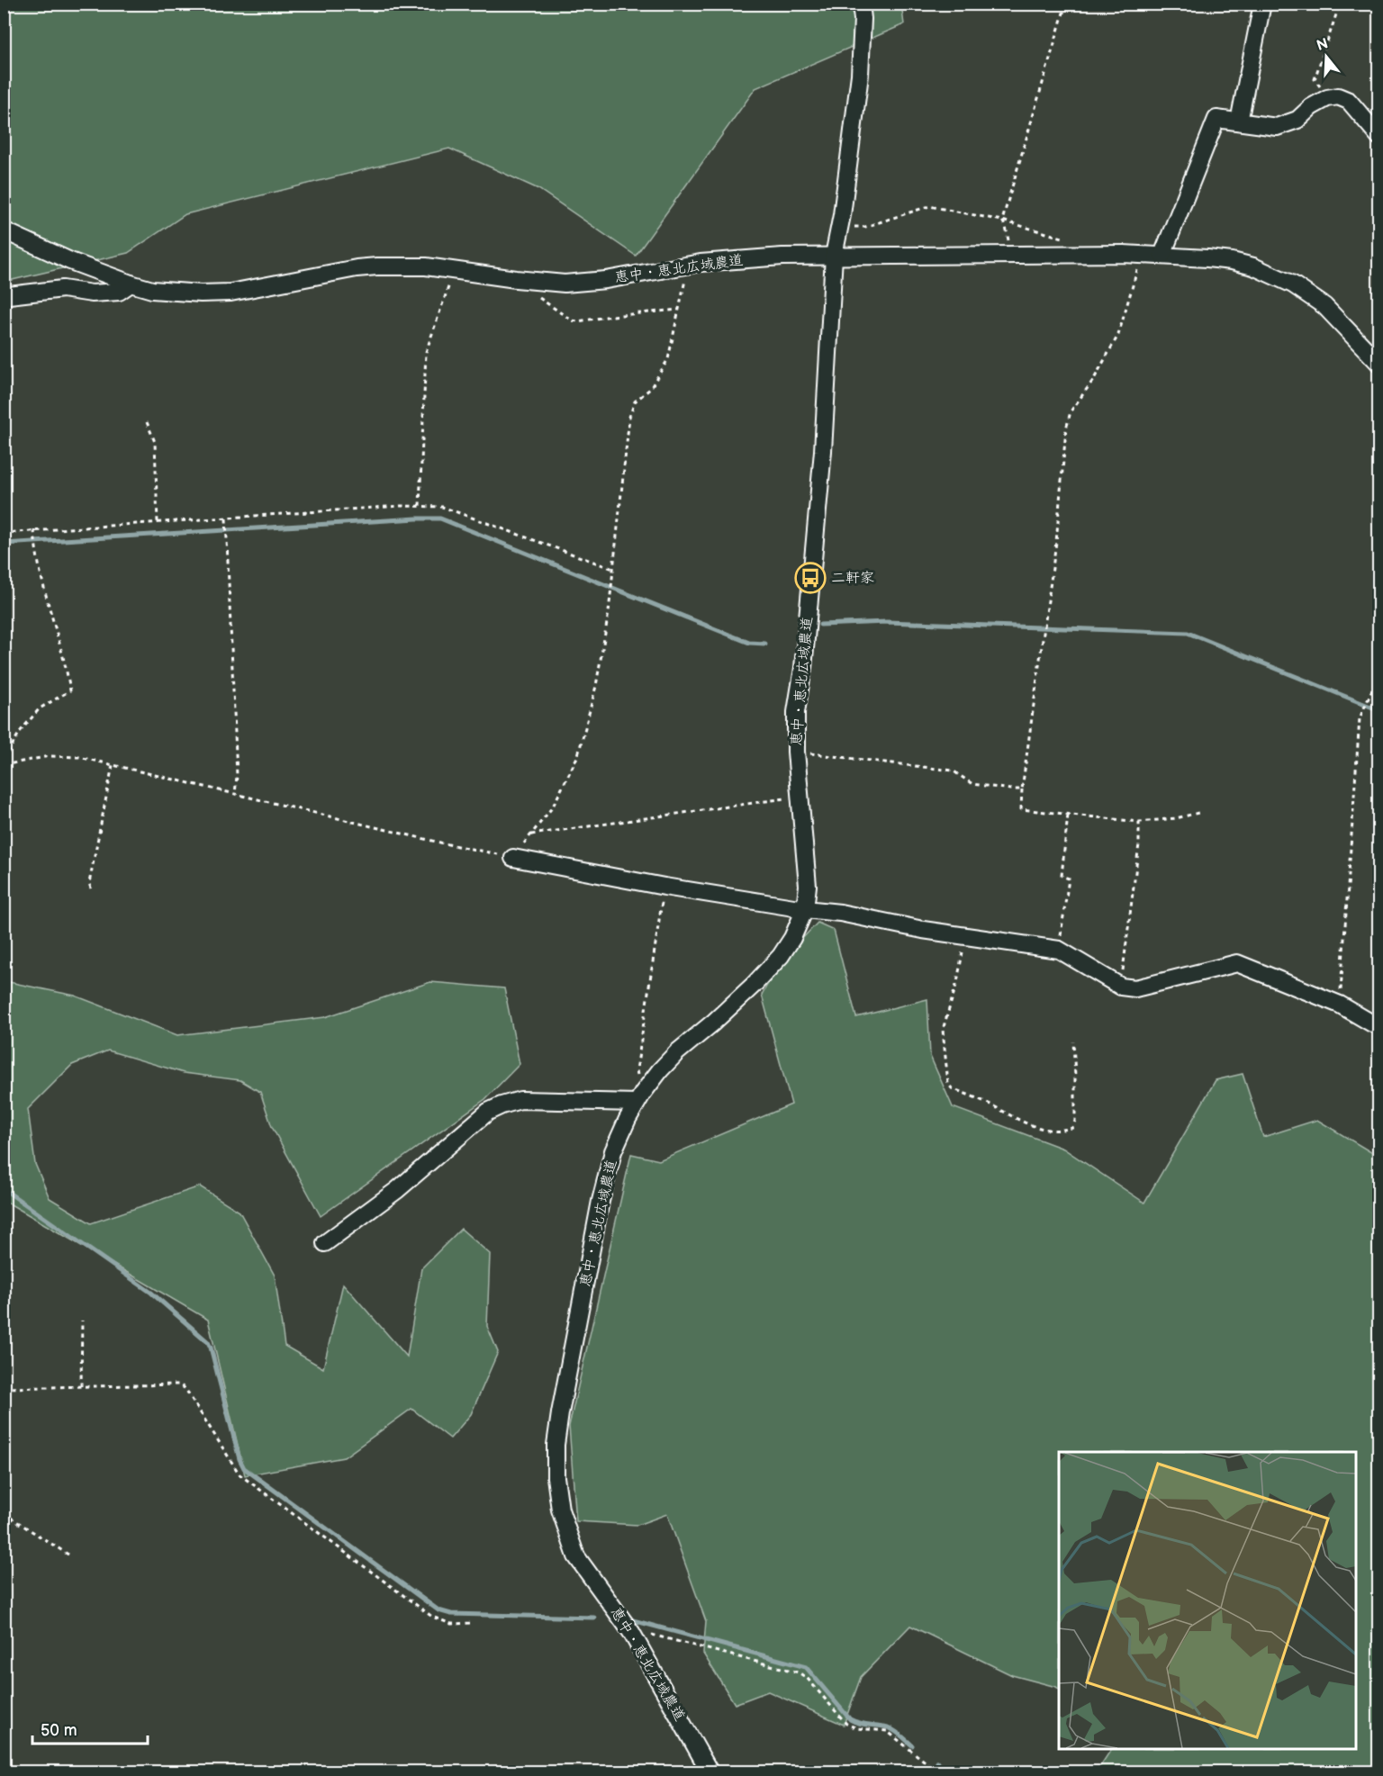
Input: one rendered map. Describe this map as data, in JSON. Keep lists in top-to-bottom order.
{
  "streets": {
    "street": ["恵中・恵北広域農道"]
  },
  "places": {
    "bus stop": ["二軒家"]
  },
  "scale_bar": "50 m",
  "north": "top"
}
